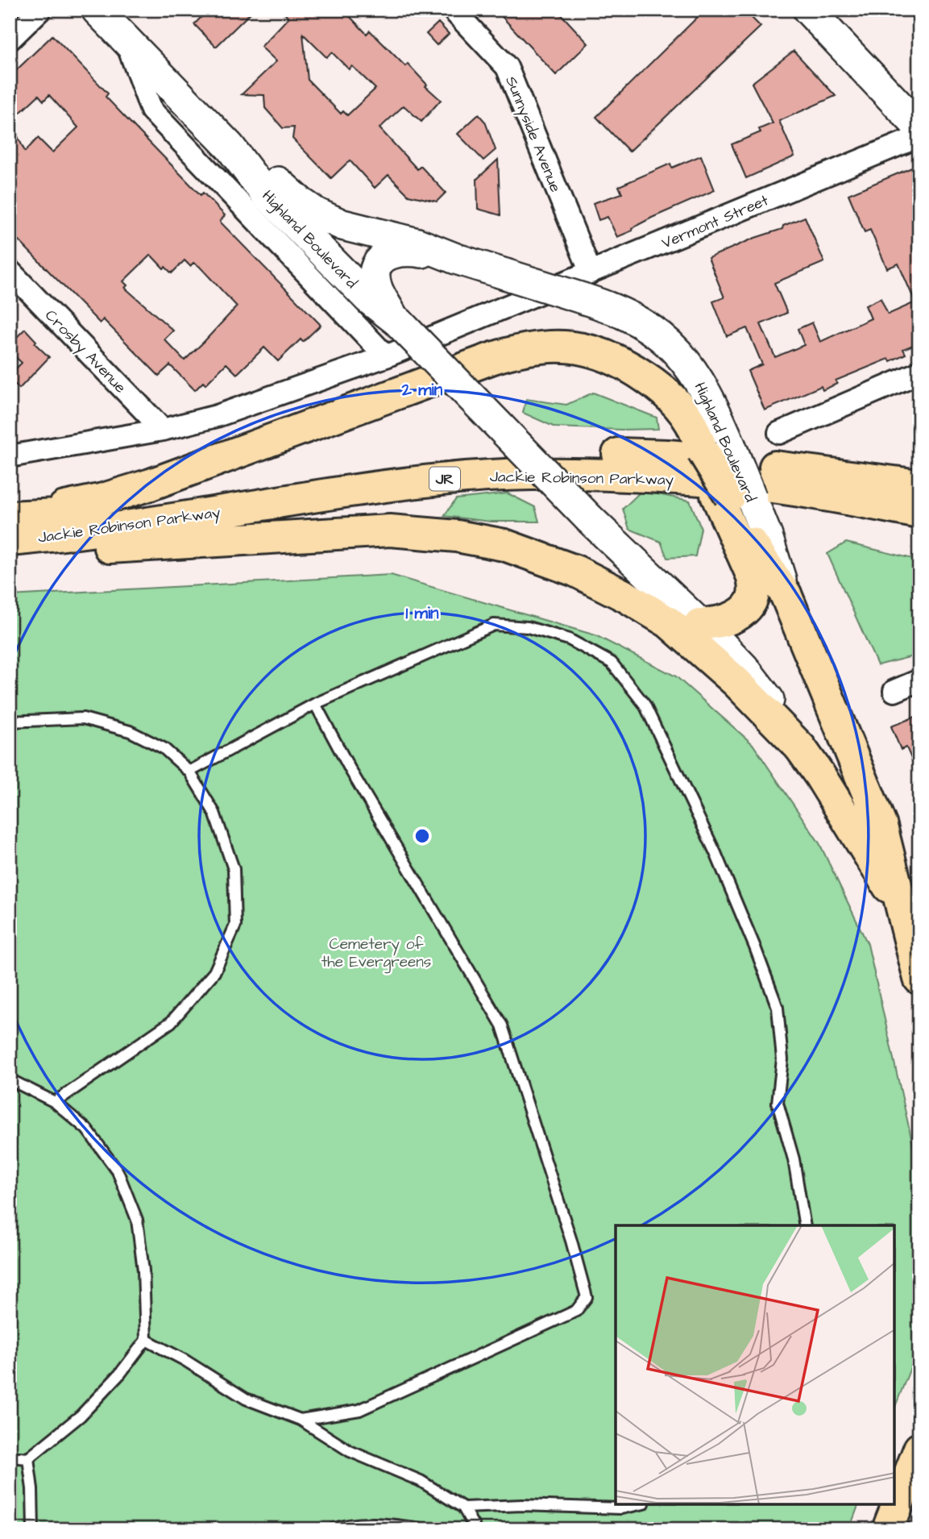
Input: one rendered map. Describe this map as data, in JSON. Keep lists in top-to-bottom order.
{
  "streets": {
    "main road": ["Highland Boulevard", "Jackie Robinson Parkway", "JR"],
    "street": ["Sunnyside Avenue", "Vermont Street", "Crosby Avenue"]
  },
  "crossings": [
    ["Sunnyside Avenue", "Vermont Street"],
    ["Sunnyside Avenue", "Highland Boulevard"],
    ["Vermont Street", "Highland Boulevard"]
  ],
  "parks": ["Cemetery of the Evergreens"],
  "rings": ["2 min", "1 min"]
}
